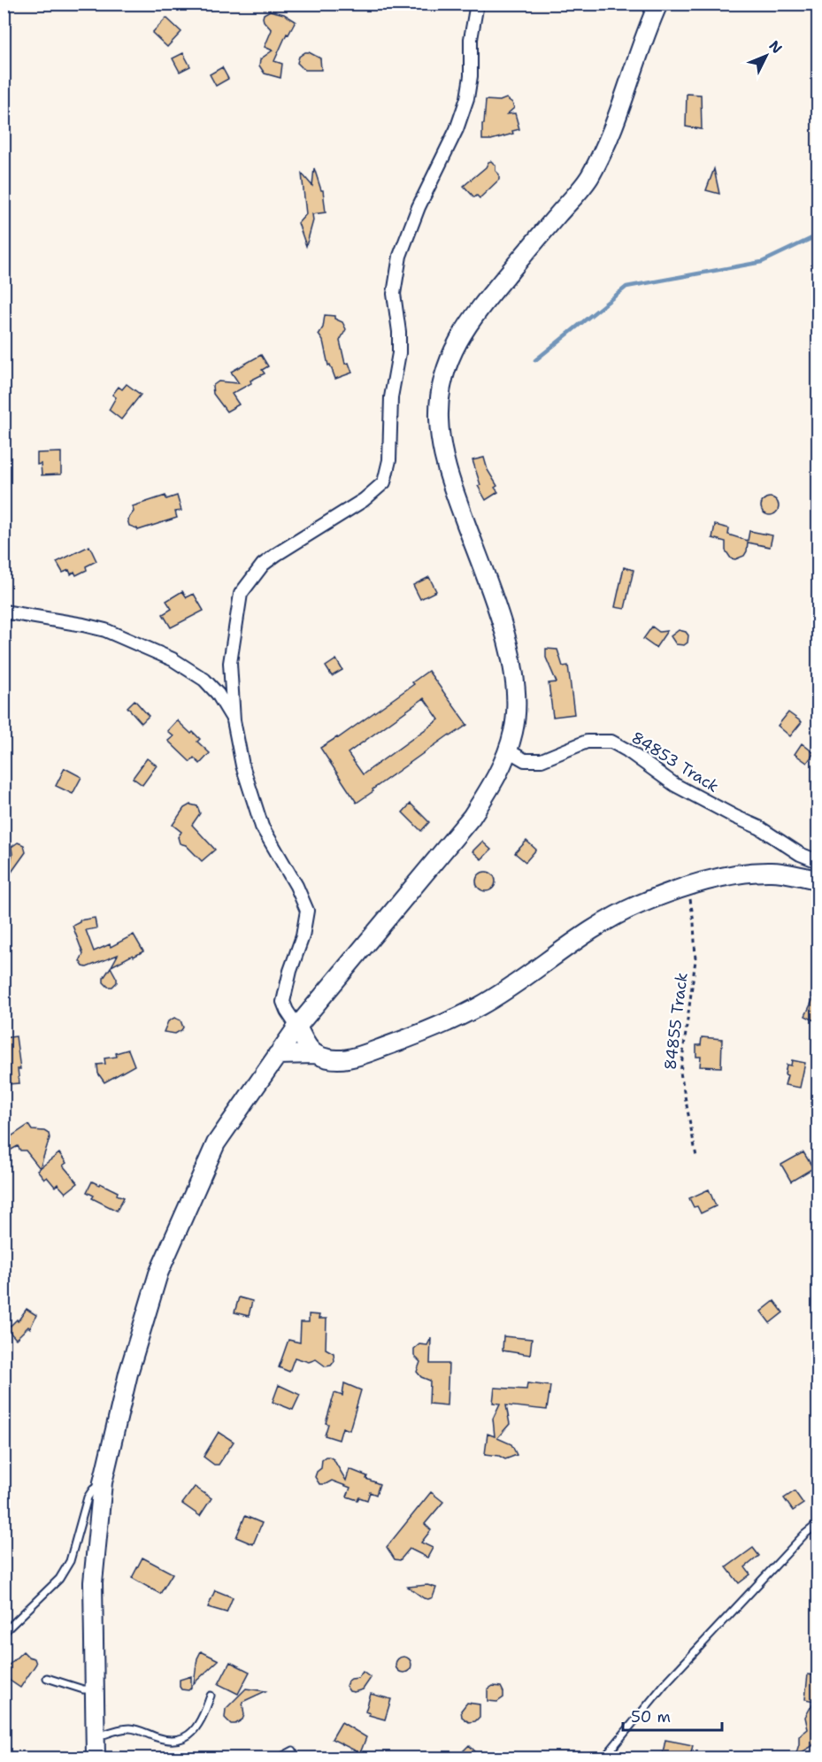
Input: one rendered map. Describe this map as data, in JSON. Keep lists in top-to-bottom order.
{
  "streets": {
    "street": ["84853 Track"],
    "path": ["84855 Track"]
  },
  "scale_bar": "50 m",
  "north": "top right"
}
